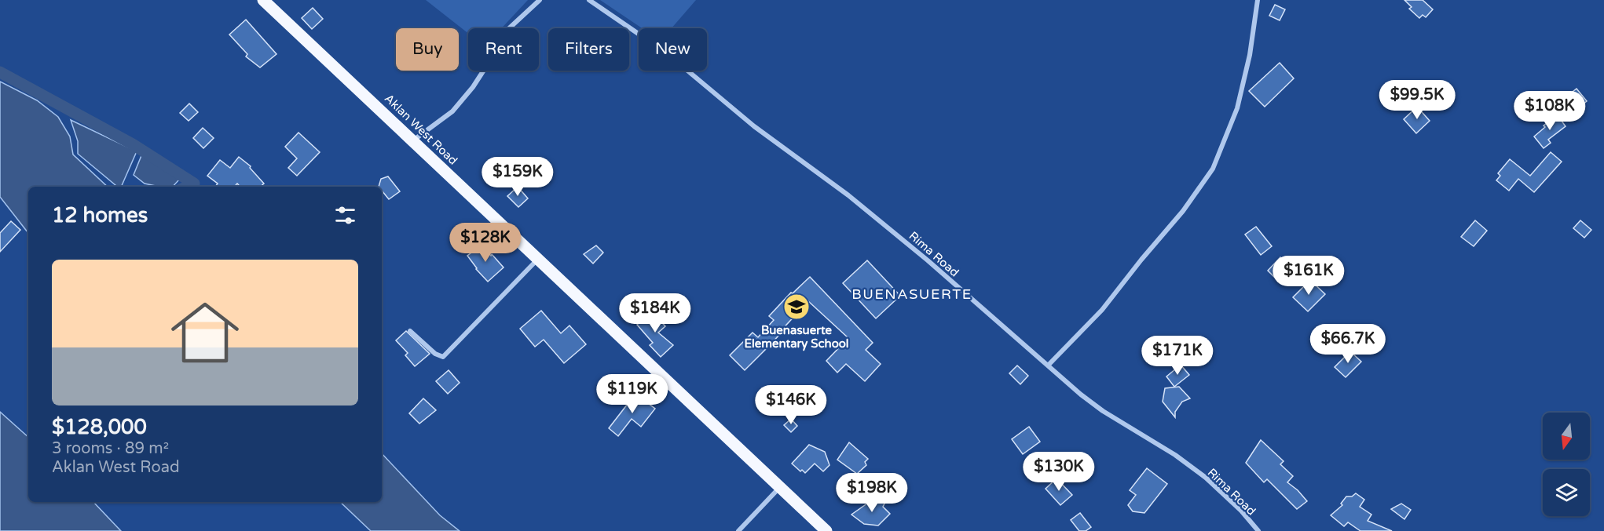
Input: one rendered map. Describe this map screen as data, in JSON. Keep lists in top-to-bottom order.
{
  "streets": {
    "main road": ["Aklan West Road"],
    "street": ["Rima Road"]
  },
  "districts": ["BUENASUERTE"],
  "places": {
    "school or university": ["Buenasuerte Elementary School"]
  },
  "north": "bottom",
  "page": {
    "chip": [
      "Buy",
      "Rent",
      "Filters",
      "New"
    ],
    "price": [
      "$99.5K",
      "$108K",
      "$159K",
      "$128K",
      "$161K",
      "$184K",
      "$66.7K",
      "$171K",
      "$119K",
      "$146K",
      "$130K",
      "$198K"
    ],
    "heading": "12 homes",
    "list": [
      {
        "name": "$128,000",
        "note": "3 rooms · 89 m² · Aklan West Road"
      }
    ]
  }
}
